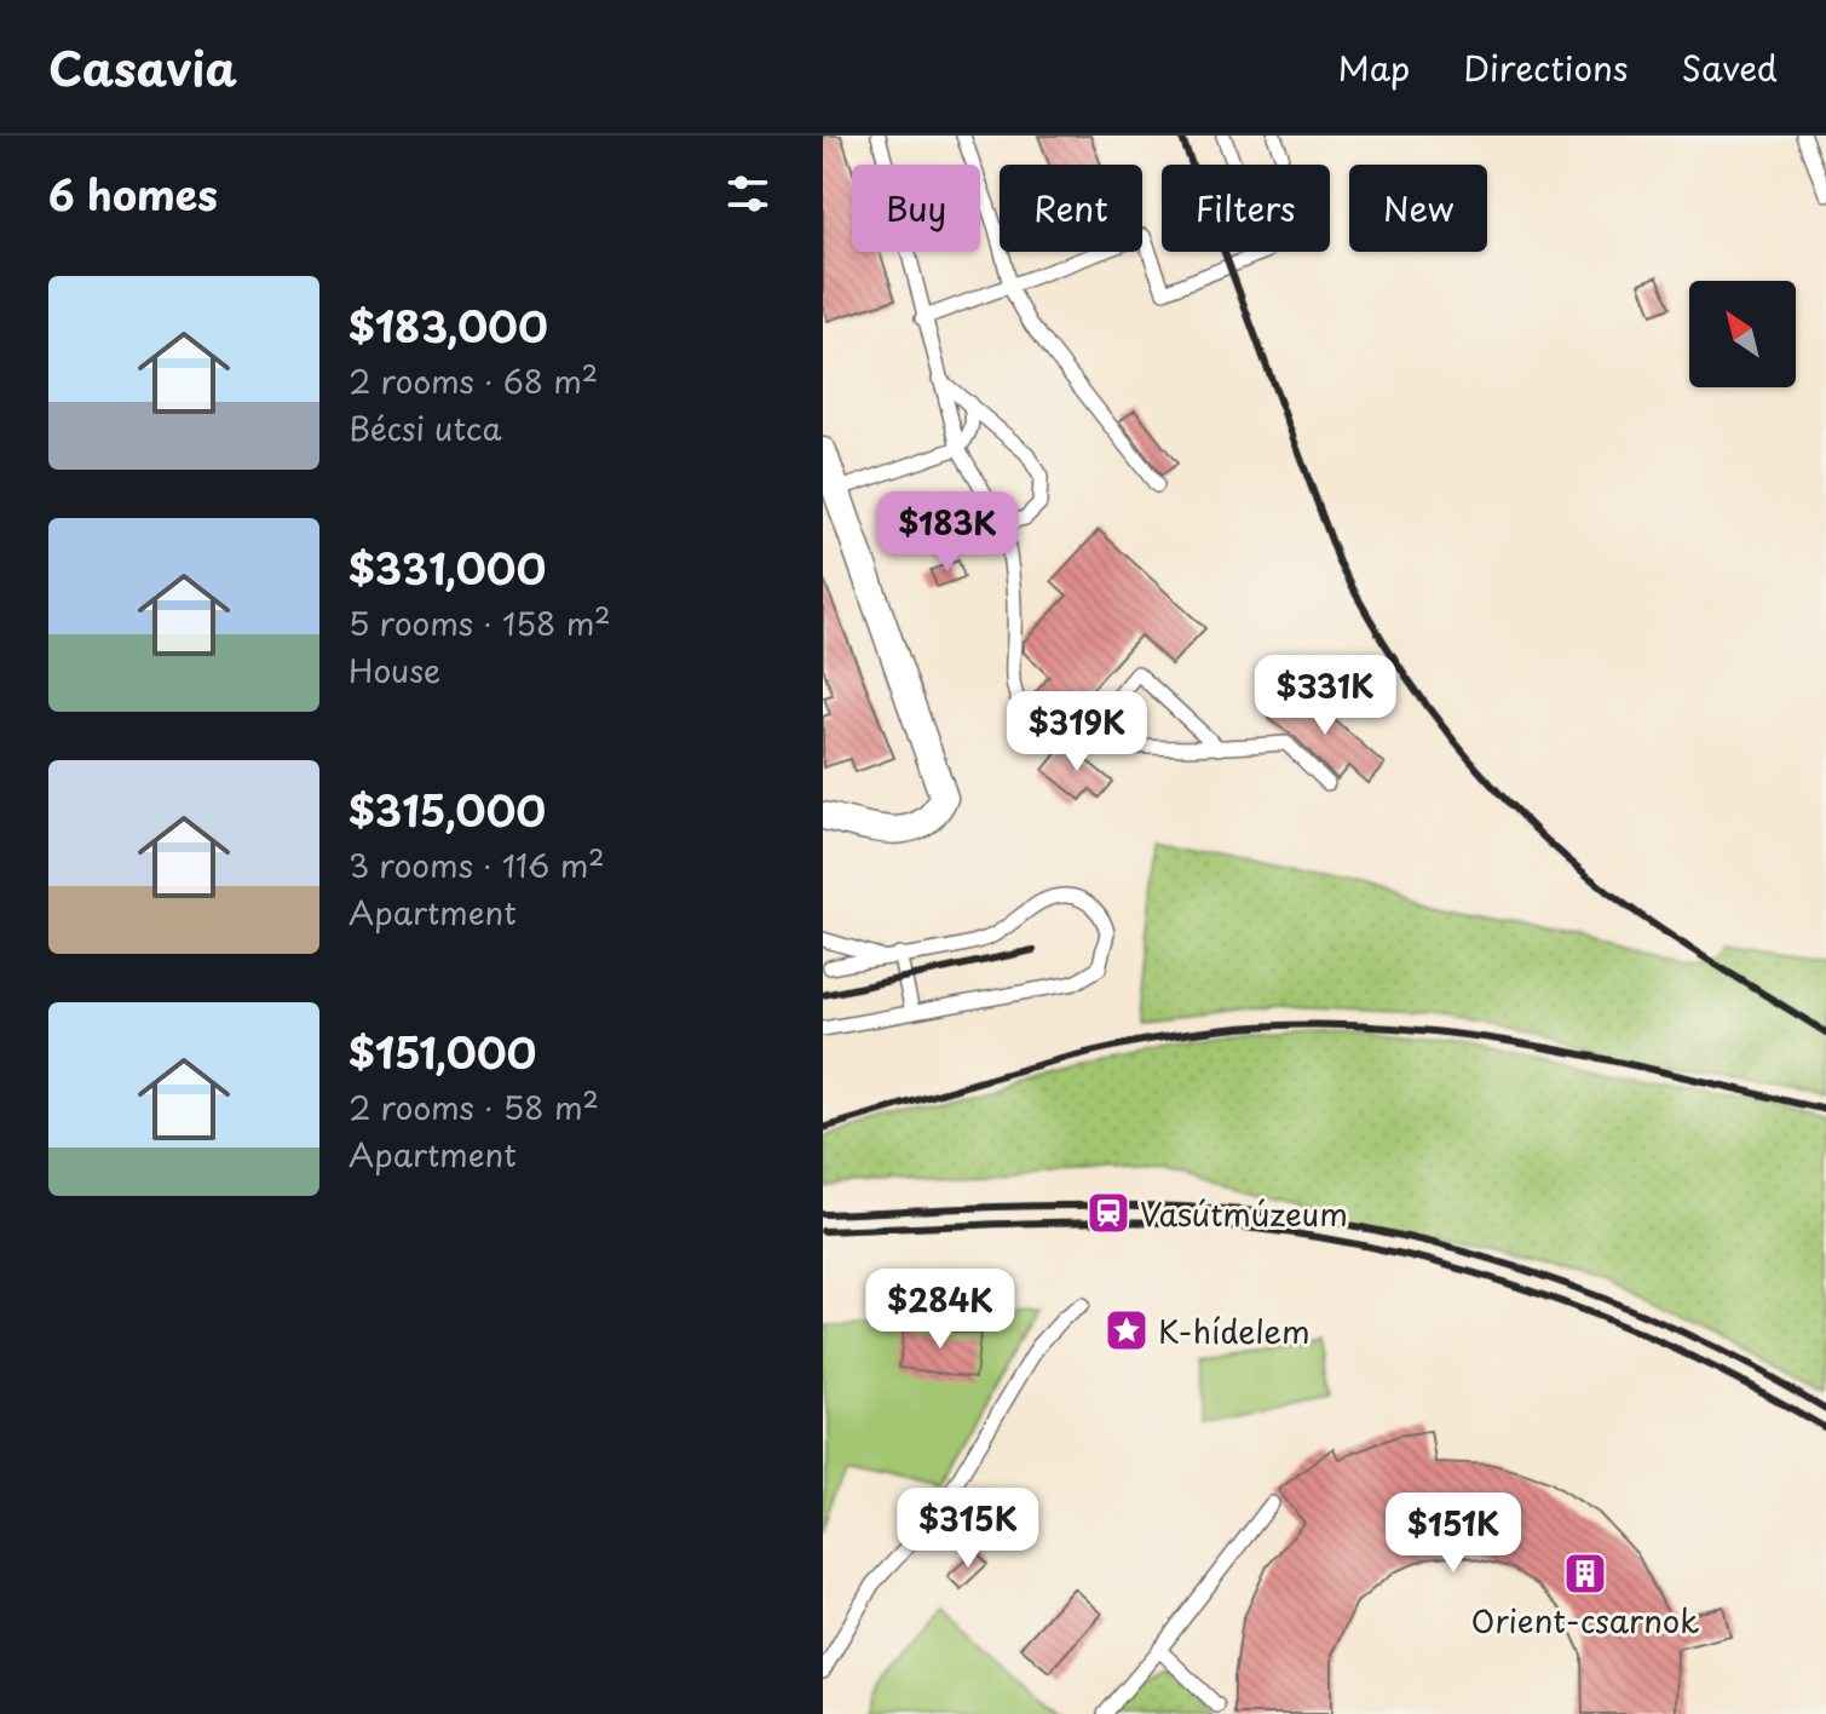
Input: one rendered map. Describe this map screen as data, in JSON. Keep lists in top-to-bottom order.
{
  "places": {
    "station": ["Vasútmúzeum"],
    "place": ["K-hídelem"],
    "building": ["Orient-csarnok"]
  },
  "north": "top left",
  "page": {
    "header": "Casavia",
    "nav": ["Map", "Directions", "Saved"],
    "heading": "6 homes",
    "chip": [
      "Buy",
      "Rent",
      "Filters",
      "New"
    ],
    "list": [
      {
        "name": "$183,000",
        "note": "2 rooms · 68 m² · Bécsi utca"
      },
      {
        "name": "$331,000",
        "note": "5 rooms · 158 m² · House"
      },
      {
        "name": "$315,000",
        "note": "3 rooms · 116 m² · Apartment"
      },
      {
        "name": "$151,000",
        "note": "2 rooms · 58 m² · Apartment"
      }
    ],
    "price": [
      "$183K",
      "$331K",
      "$319K",
      "$284K",
      "$315K",
      "$151K"
    ]
  }
}
